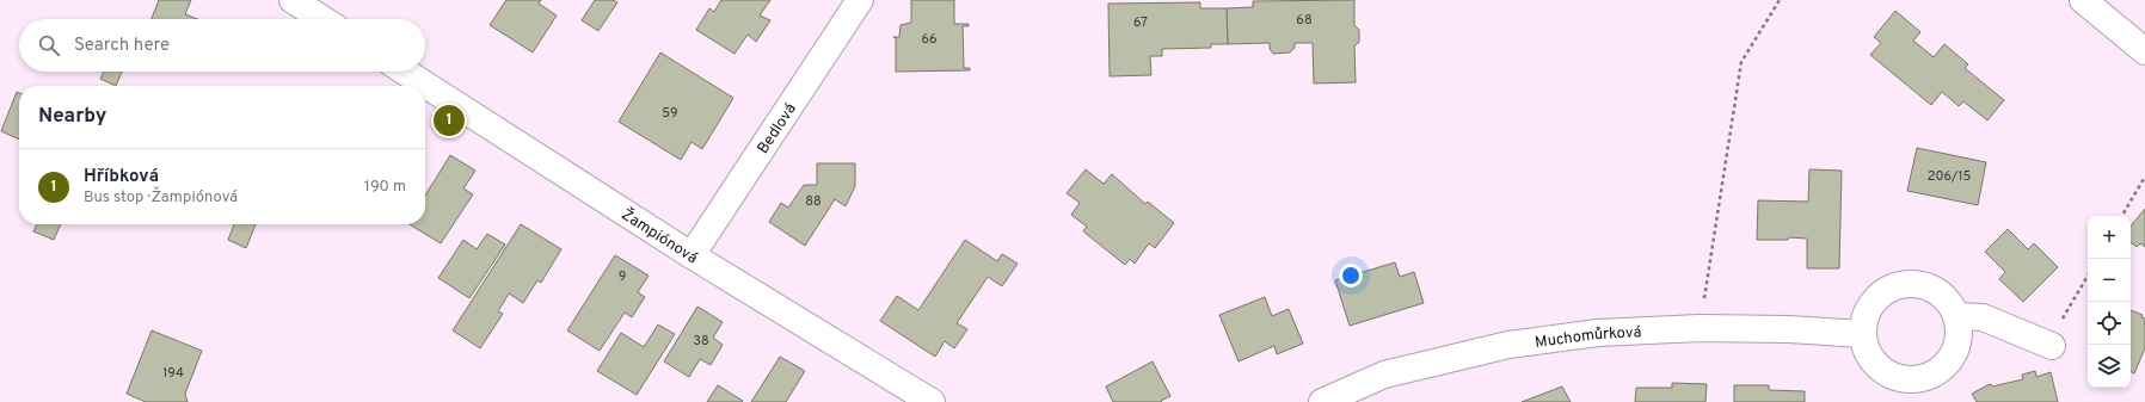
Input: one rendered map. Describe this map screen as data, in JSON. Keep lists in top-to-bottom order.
{
  "streets": {
    "street": ["Bedlová", "Žampiónová", "Muchomůrková"]
  },
  "crossings": [
    ["Bedlová", "Žampiónová"]
  ],
  "house_numbers": [
    "68",
    "67",
    "66",
    "59",
    "206/15",
    "88",
    "9",
    "38",
    "194"
  ],
  "page": {
    "search": "Search here",
    "heading": "Nearby",
    "pins": "1",
    "list": [
      {
        "mark": "1",
        "name": "Hříbková",
        "note": "Bus stop · Žampiónová",
        "value": "190 m"
      }
    ],
    "map_buttons": ["+", "−"]
  }
}
